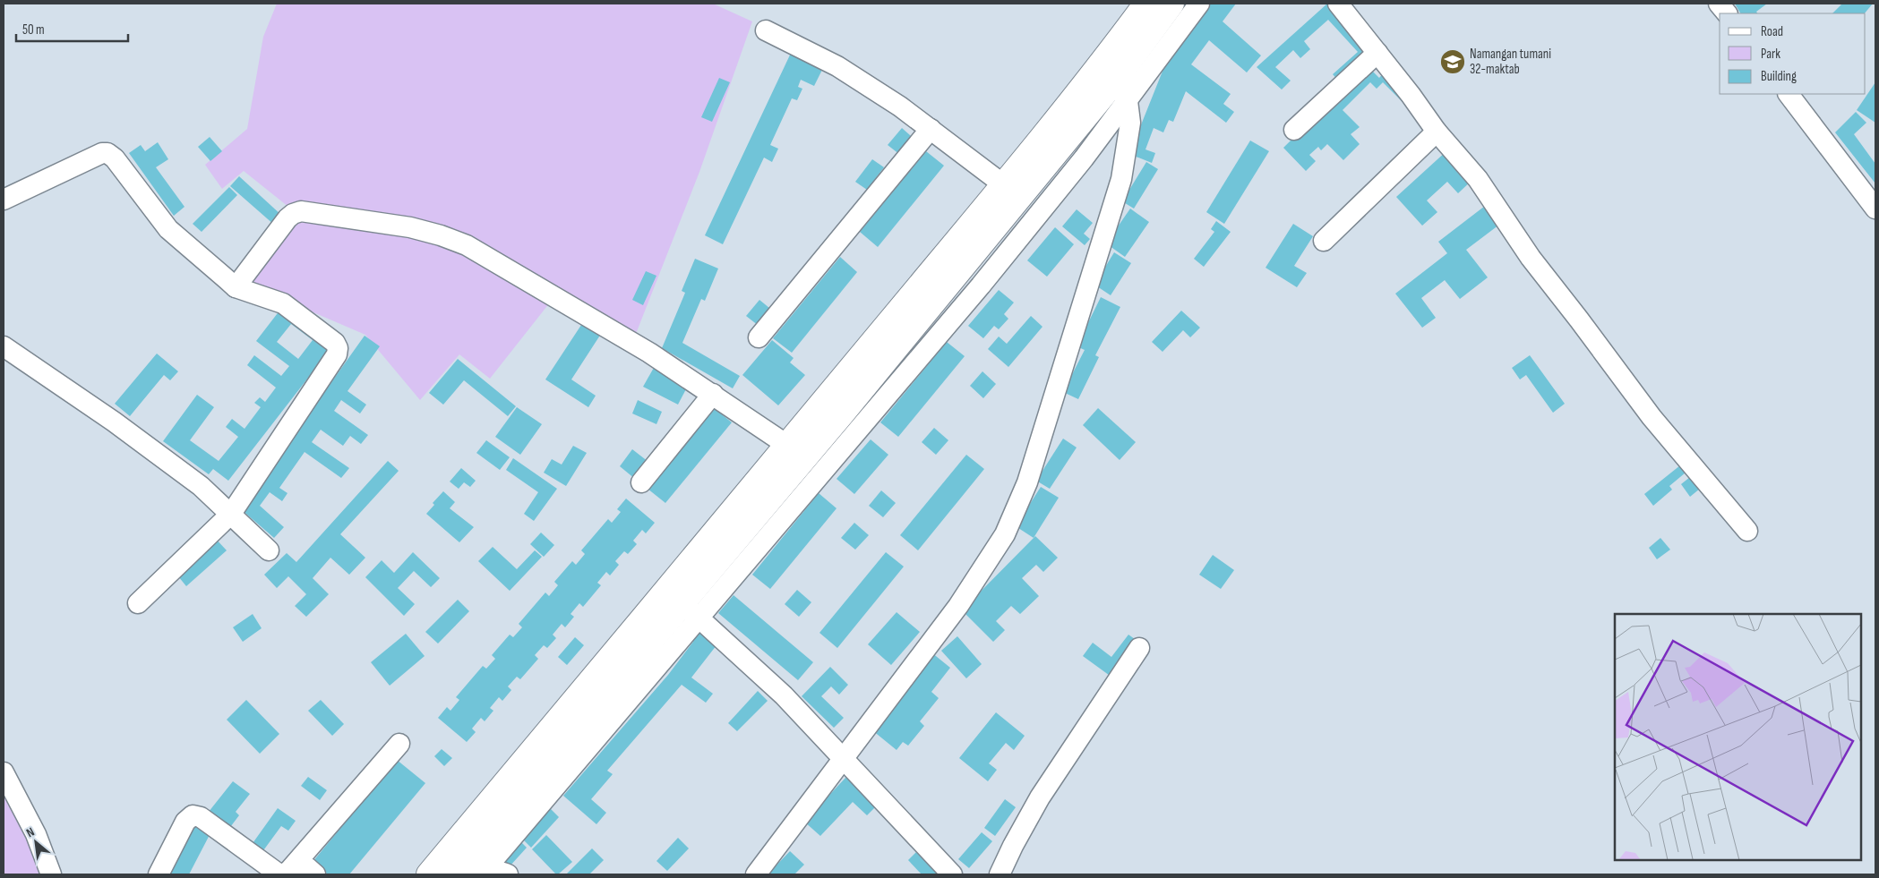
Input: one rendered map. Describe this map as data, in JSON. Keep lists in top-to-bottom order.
{
  "places": {
    "school or university": ["Namangan tumani 32-maktab"]
  },
  "legend": ["Road", "Park", "Building"],
  "scale_bar": "50 m",
  "north": "top left"
}
